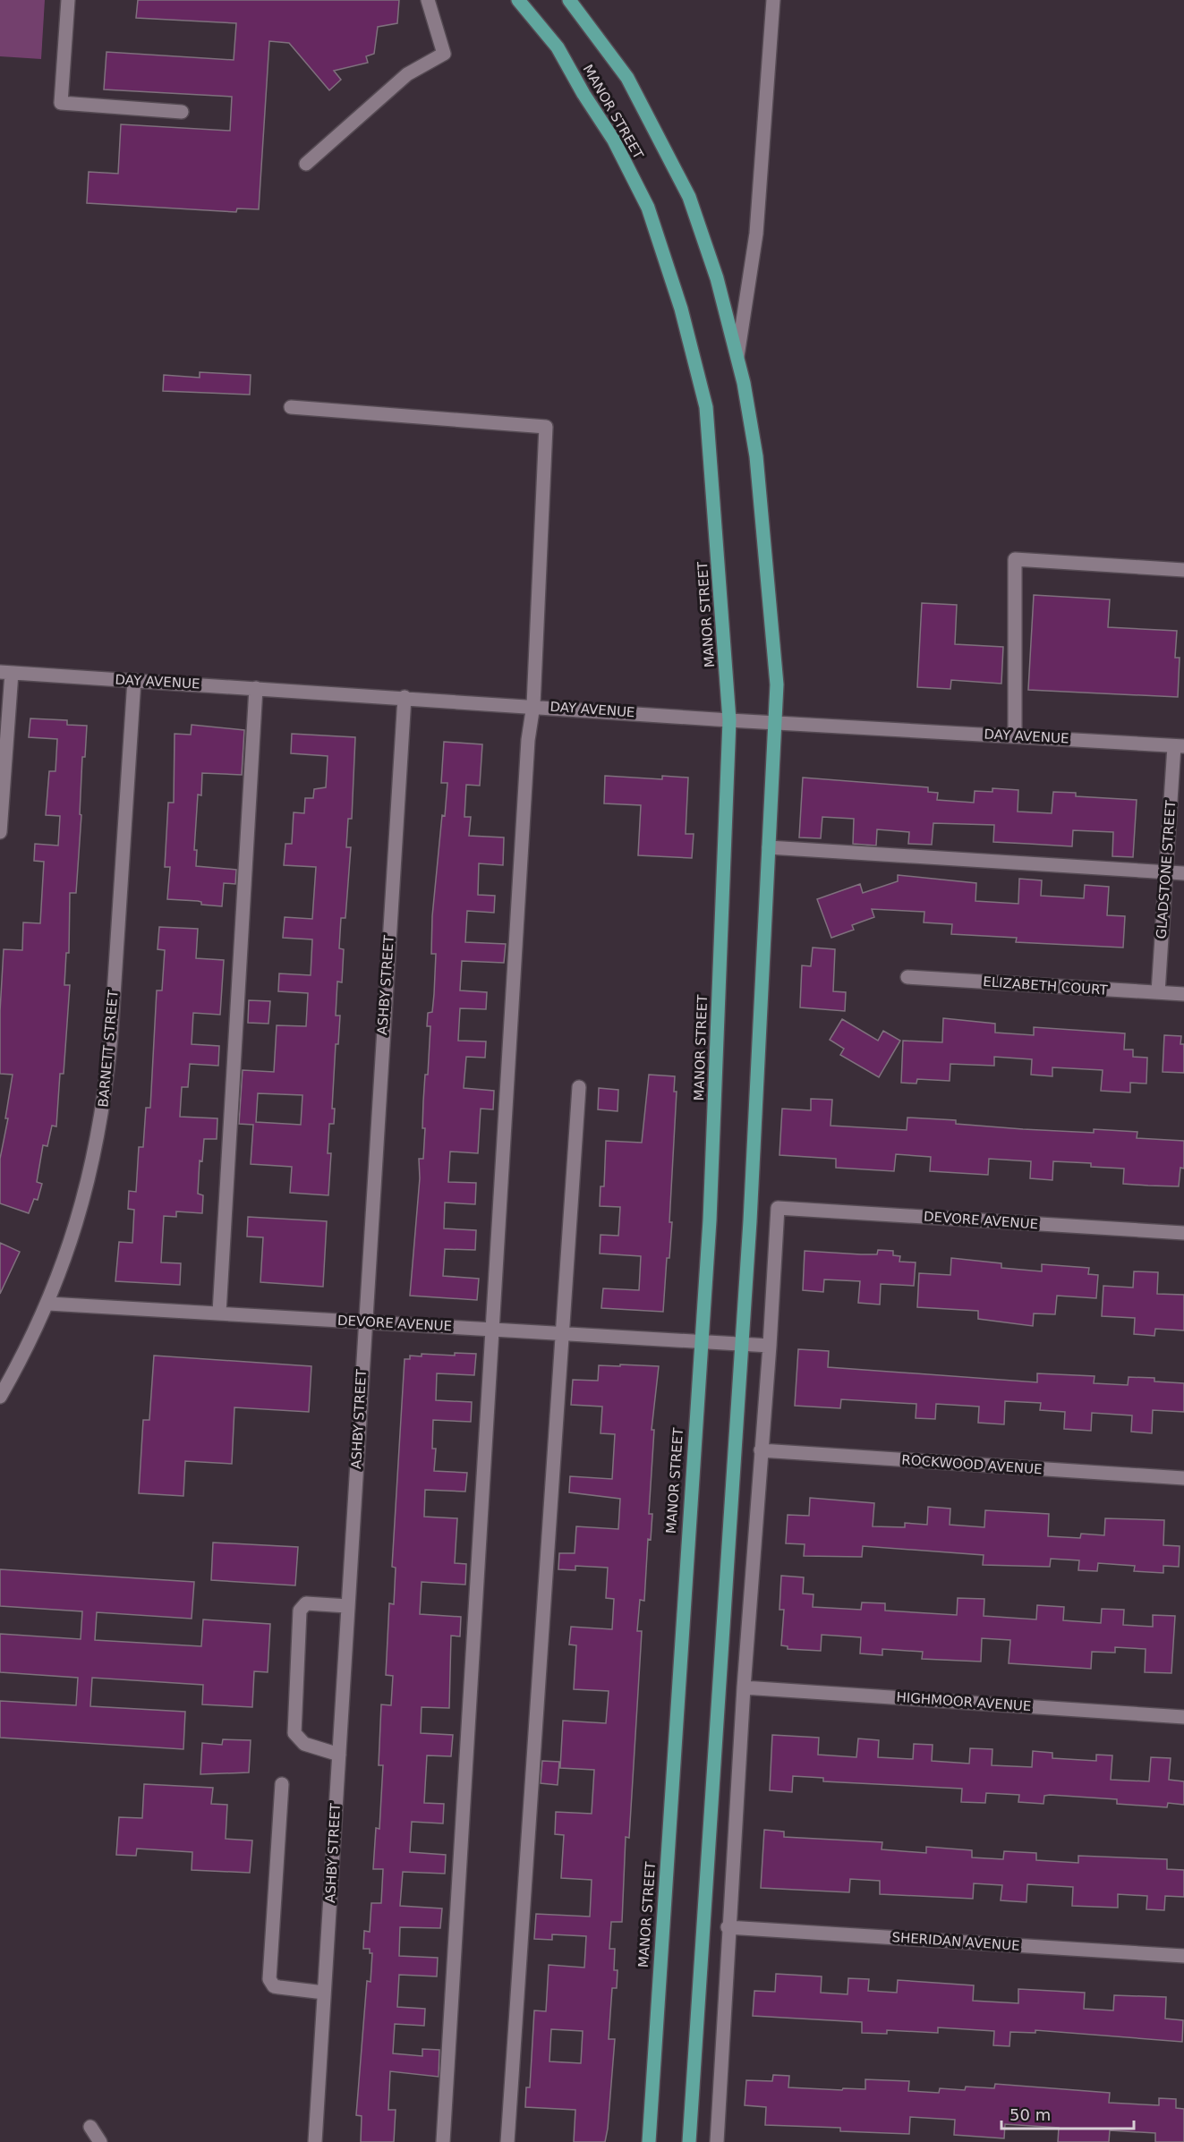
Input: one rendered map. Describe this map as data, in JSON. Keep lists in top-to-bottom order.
{
  "streets": {
    "main road": ["MANOR STREET"],
    "street": [
      "DAY AVENUE",
      "GLADSTONE STREET",
      "ASHBY STREET",
      "ELIZABETH COURT",
      "BARNETT STREET",
      "DEVORE AVENUE",
      "ROCKWOOD AVENUE",
      "HIGHMOOR AVENUE",
      "SHERIDAN AVENUE"
    ]
  },
  "crossings": [
    ["MANOR STREET", "DAY AVENUE"],
    ["MANOR STREET", "DEVORE AVENUE"],
    ["DAY AVENUE", "GLADSTONE STREET"],
    ["DAY AVENUE", "ASHBY STREET"],
    ["DAY AVENUE", "BARNETT STREET"],
    ["GLADSTONE STREET", "ELIZABETH COURT"],
    ["ASHBY STREET", "DEVORE AVENUE"],
    ["BARNETT STREET", "DEVORE AVENUE"]
  ],
  "scale_bar": "50 m"
}
